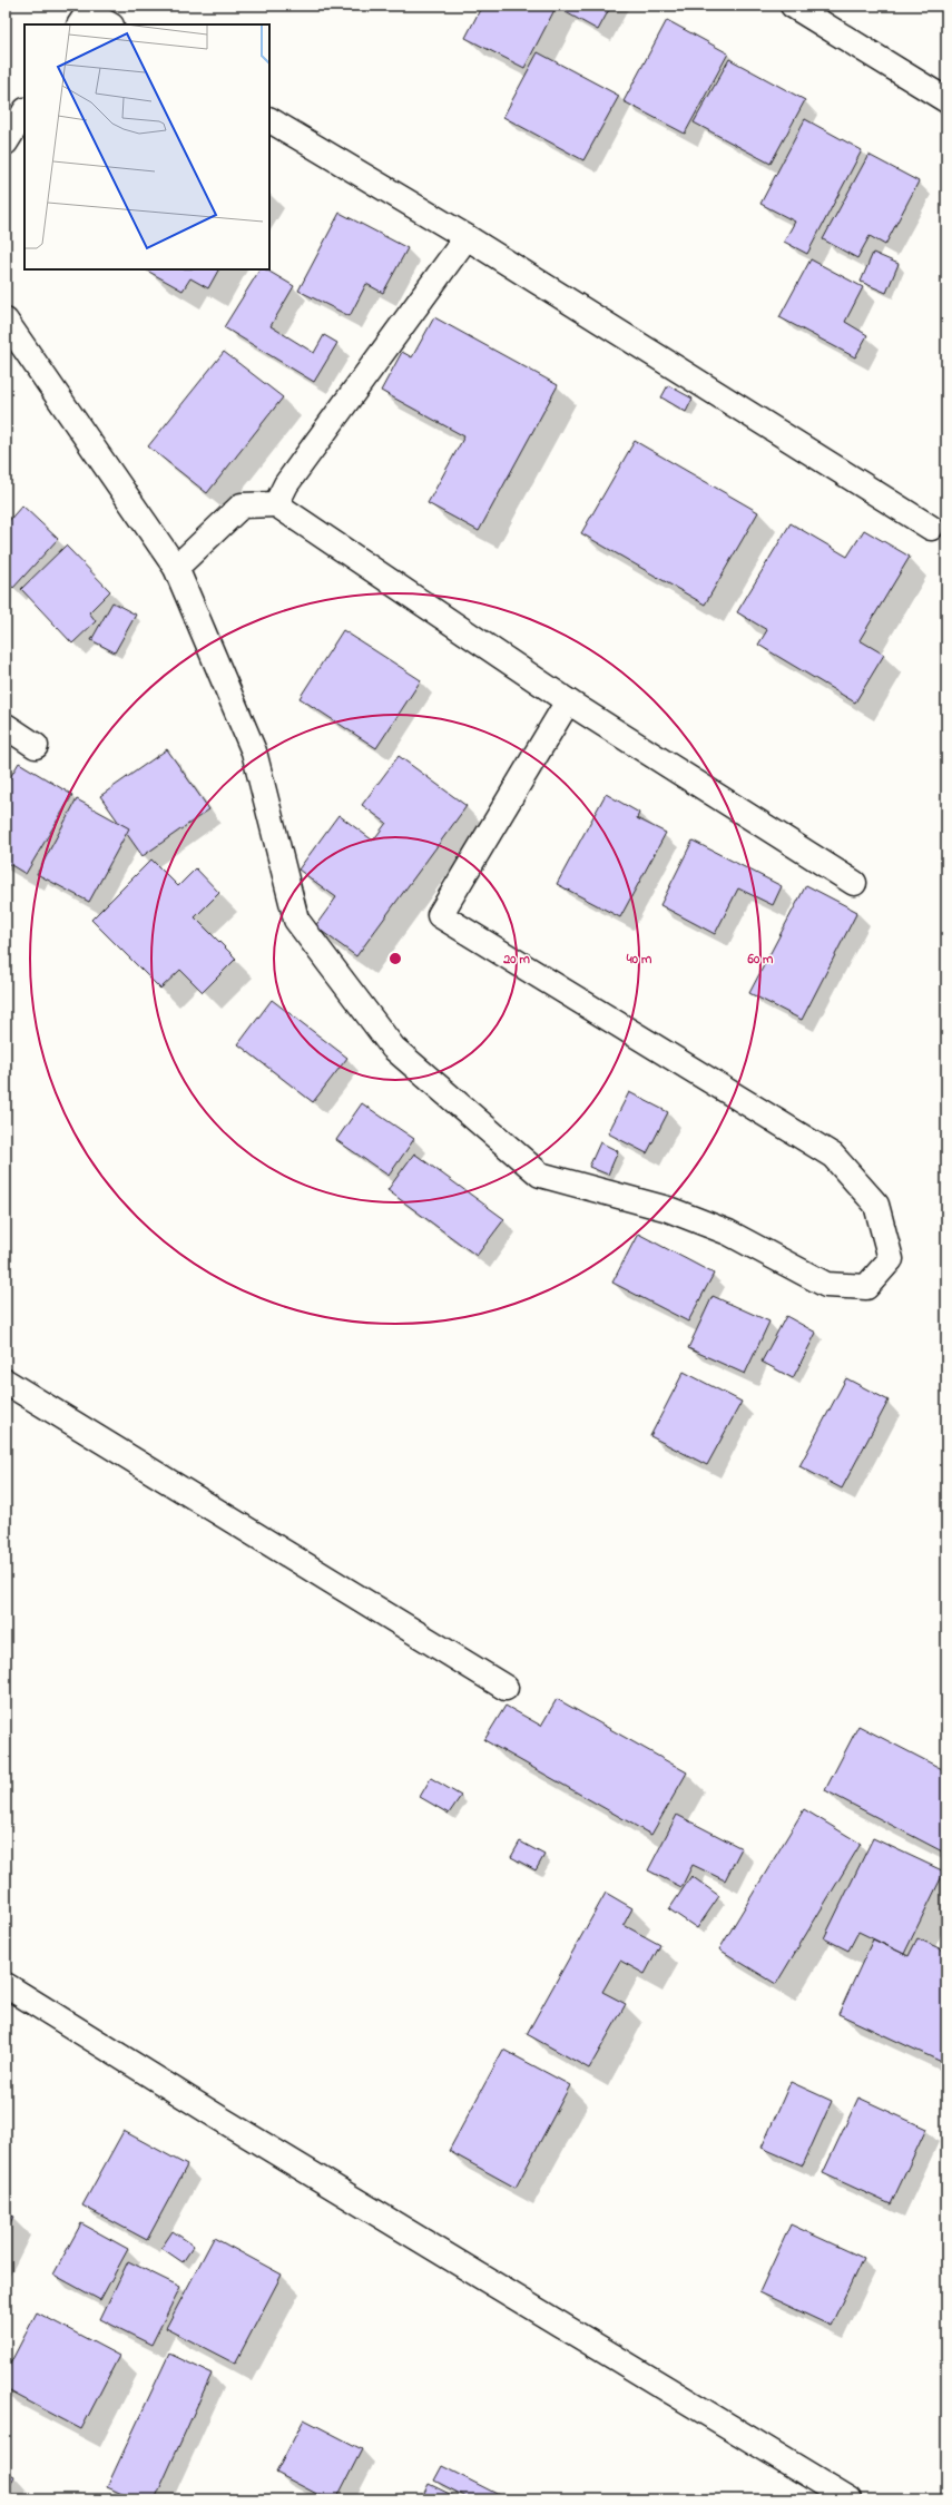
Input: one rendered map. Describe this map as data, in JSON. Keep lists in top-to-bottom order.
{
  "rings": ["20 m", "40 m", "60 m"]
}
